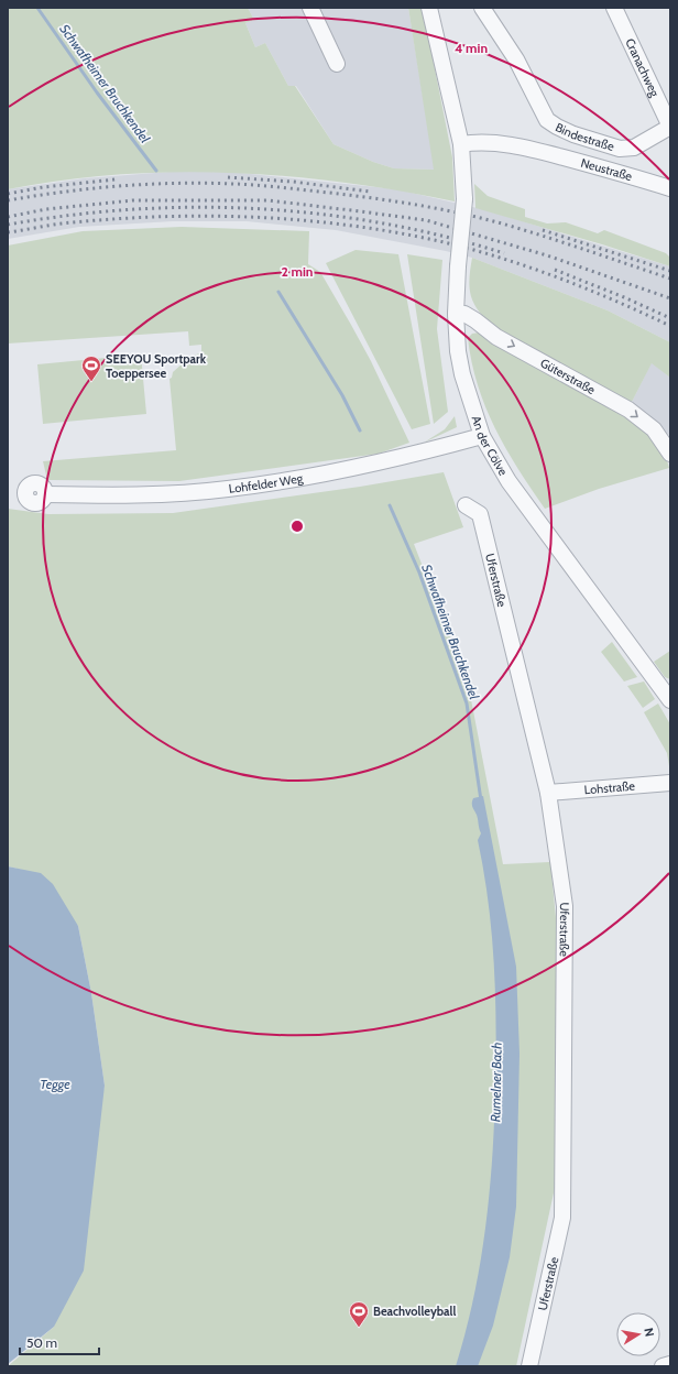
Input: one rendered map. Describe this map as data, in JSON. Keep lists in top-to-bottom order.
{
  "streets": {
    "street": [
      "Cranachweg",
      "Bindestraße",
      "Neustraße",
      "Güterstraße",
      "An der Cölve",
      "Lohfelder Weg",
      "Uferstraße",
      "Lohstraße"
    ]
  },
  "crossings": [
    ["Cranachweg", "Bindestraße"],
    ["Neustraße", "An der Cölve"],
    ["Güterstraße", "An der Cölve"],
    ["An der Cölve", "Lohfelder Weg"],
    ["Uferstraße", "Lohstraße"]
  ],
  "one_way": ["Güterstraße"],
  "water": ["Schwafheimer Bruchkendel", "Rumelner Bach", "Tegge"],
  "places": {
    "sports": ["SEEYOU Sportpark Toeppersee", "Beachvolleyball"]
  },
  "scale_bar": "50 m",
  "north": "right",
  "rings": ["4 min", "2 min"]
}
